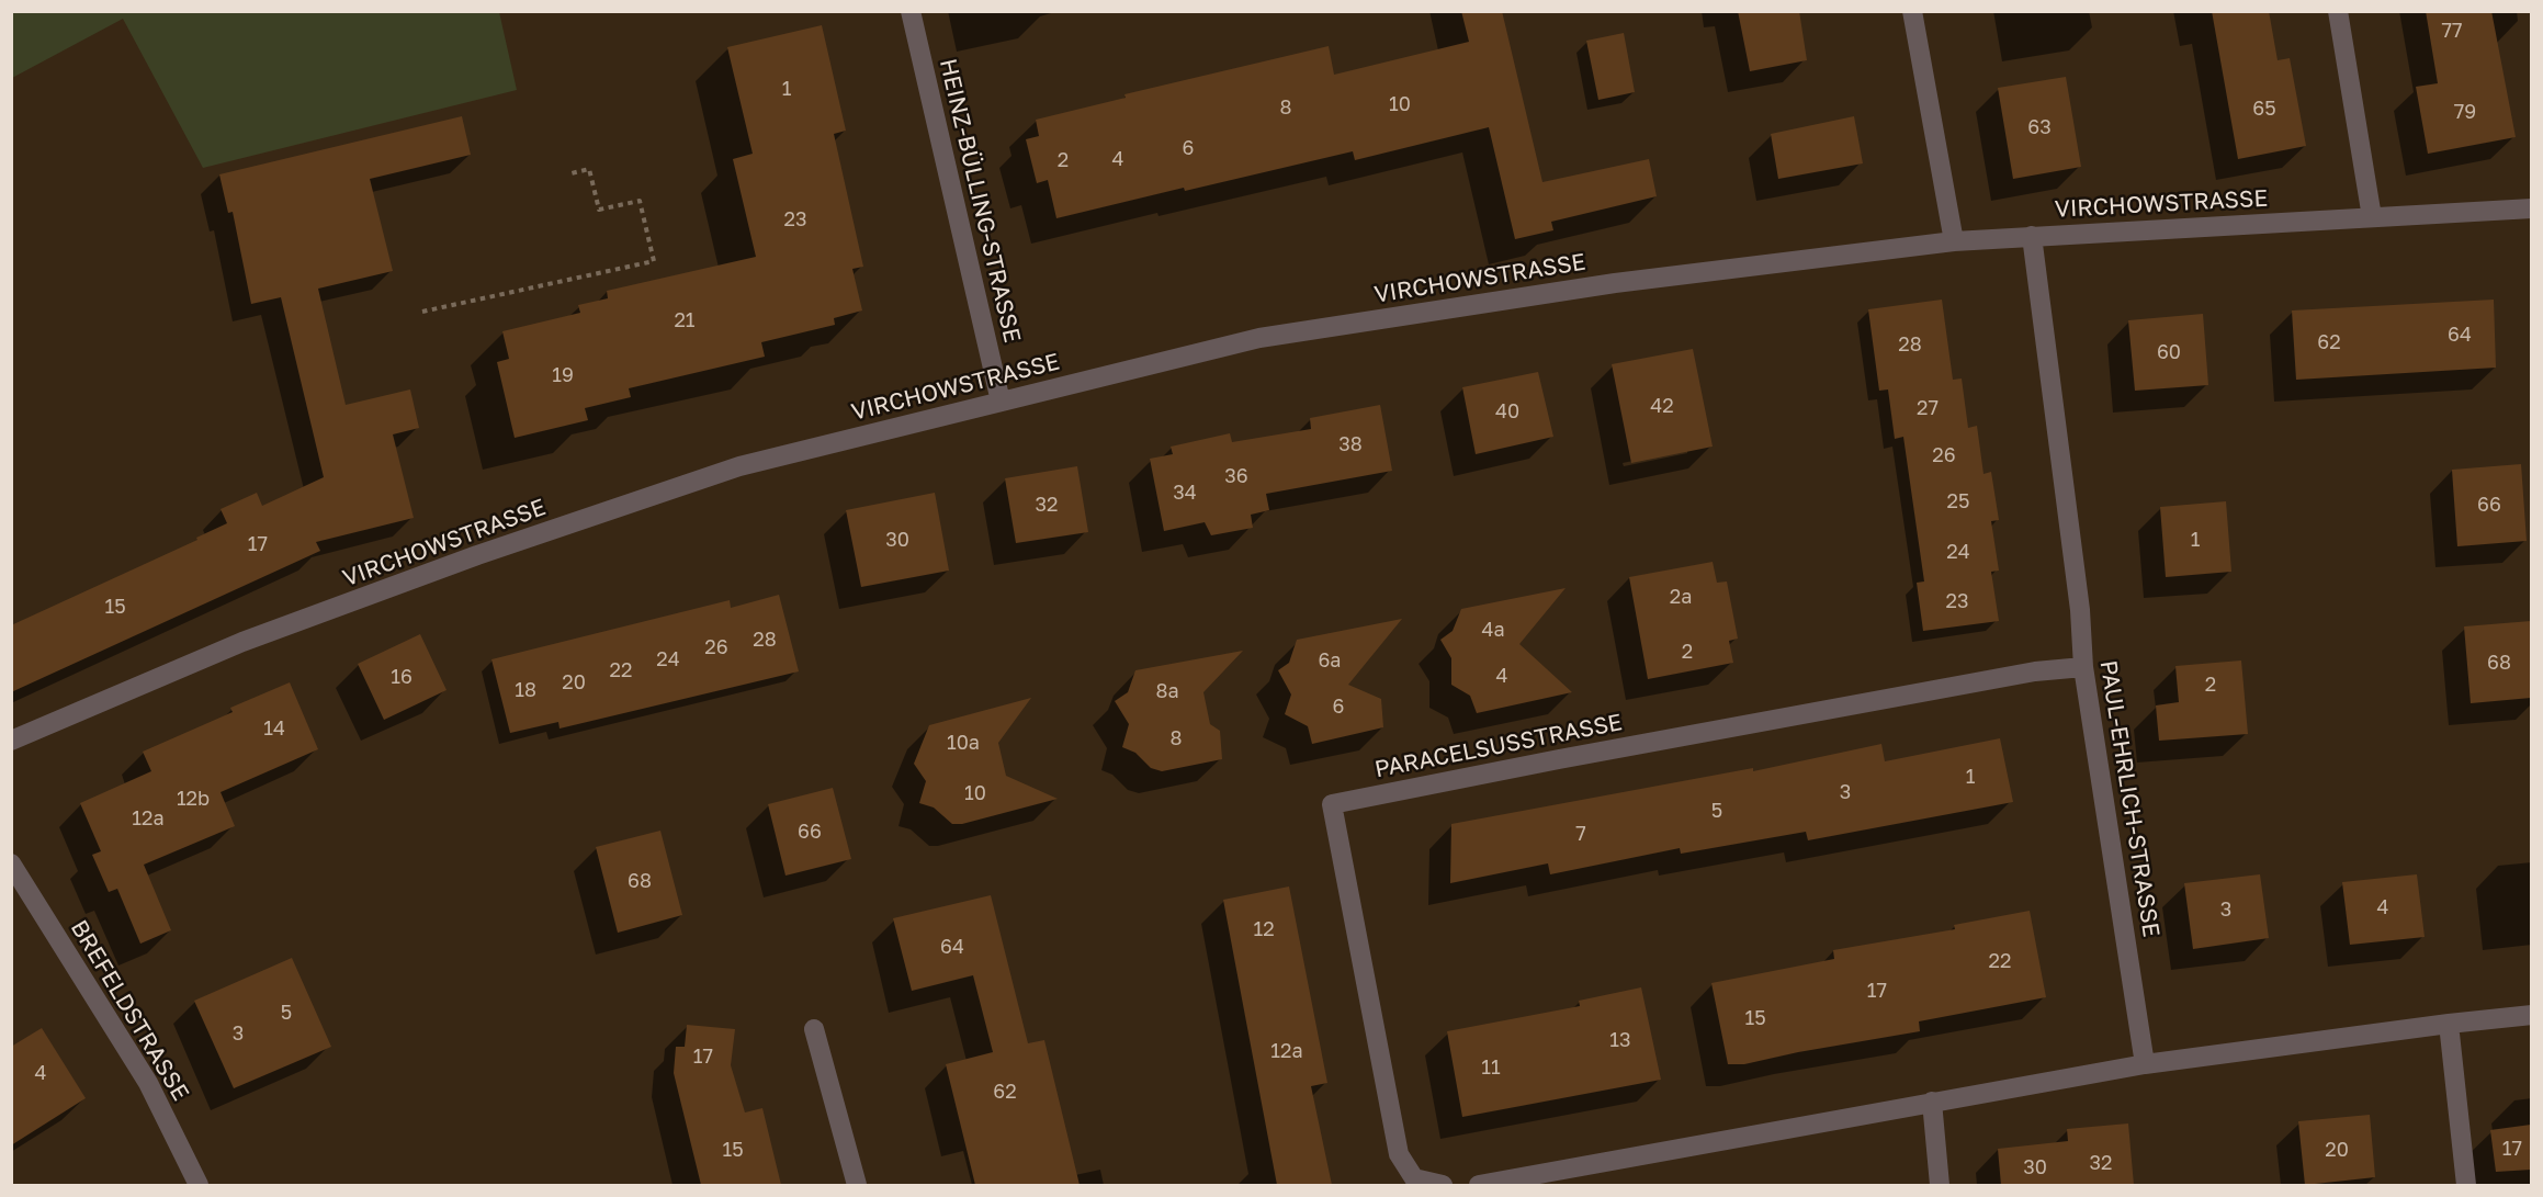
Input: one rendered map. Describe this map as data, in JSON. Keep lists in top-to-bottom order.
{
  "streets": {
    "street": [
      "HEINZ-BÜLLING-STRASSE",
      "VIRCHOWSTRASSE",
      "PARACELSUSSTRASSE",
      "PAUL-EHRLICH-STRASSE",
      "BREFELDSTRASSE"
    ]
  },
  "crossings": [
    ["HEINZ-BÜLLING-STRASSE", "VIRCHOWSTRASSE"],
    ["VIRCHOWSTRASSE", "PAUL-EHRLICH-STRASSE"],
    ["PARACELSUSSTRASSE", "PAUL-EHRLICH-STRASSE"]
  ],
  "house_numbers": [
    "77",
    "1",
    "10",
    "8",
    "65",
    "79",
    "63",
    "6",
    "4",
    "2",
    "23",
    "21",
    "64",
    "62",
    "28",
    "60",
    "19",
    "42",
    "27",
    "40",
    "38",
    "26",
    "36",
    "34",
    "25",
    "32",
    "66",
    "30",
    "1",
    "17",
    "24",
    "2a",
    "23",
    "15",
    "4a",
    "28",
    "26",
    "2",
    "24",
    "6a",
    "68",
    "22",
    "4",
    "16",
    "20",
    "2",
    "18",
    "8a",
    "6",
    "14",
    "8",
    "10a",
    "1",
    "3",
    "10",
    "12b",
    "5",
    "12a",
    "66",
    "7",
    "68",
    "4",
    "3",
    "12",
    "64",
    "22",
    "17",
    "5",
    "15",
    "3",
    "13",
    "12a",
    "17",
    "11",
    "4",
    "62",
    "17",
    "15",
    "20",
    "32",
    "30"
  ]
}
